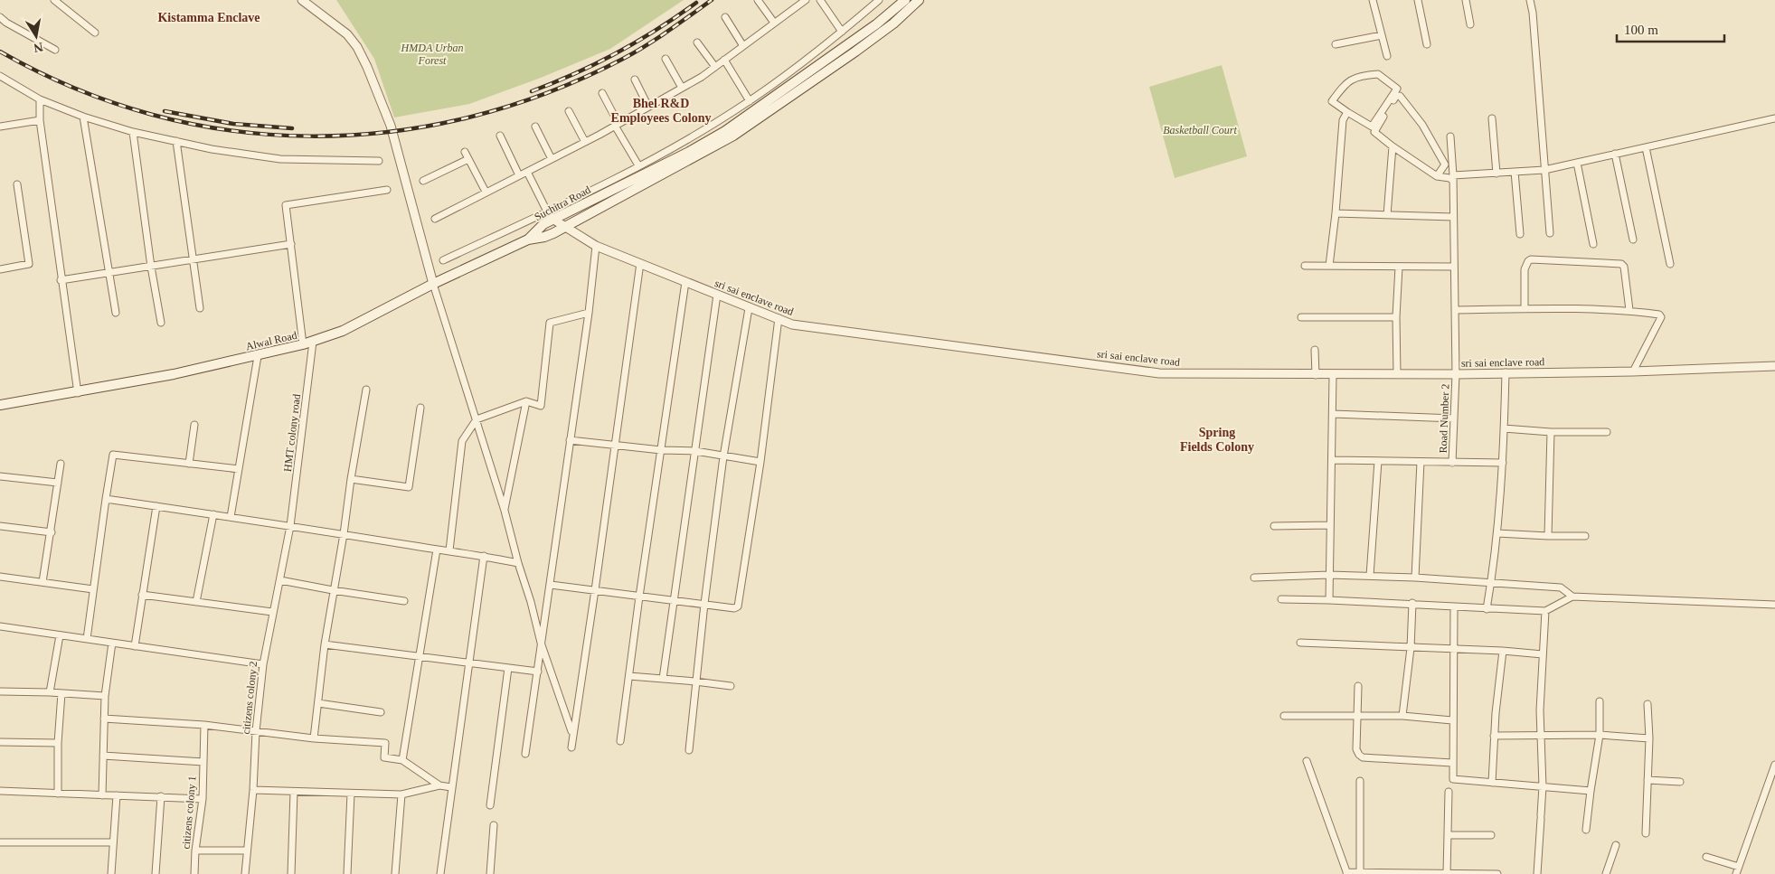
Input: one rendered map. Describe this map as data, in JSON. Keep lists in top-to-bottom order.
{
  "streets": {
    "main road": ["Suchitra Road", "Alwal Road"],
    "street": [
      "sri sai enclave road",
      "Road Number 2",
      "HMT colony road",
      "citizens colony 2",
      "citizens colony 1"
    ]
  },
  "crossings": [
    ["Suchitra Road", "sri sai enclave road"],
    ["Suchitra Road", "Alwal Road"],
    ["sri sai enclave road", "Road Number 2"],
    ["Alwal Road", "HMT colony road"],
    ["HMT colony road", "citizens colony 2"]
  ],
  "districts": ["Kistamma Enclave", "Bhel R&D Employees Colony", "Spring Fields Colony"],
  "parks": ["HMDA Urban Forest", "Basketball Court"],
  "scale_bar": "100 m",
  "north": "bottom"
}
